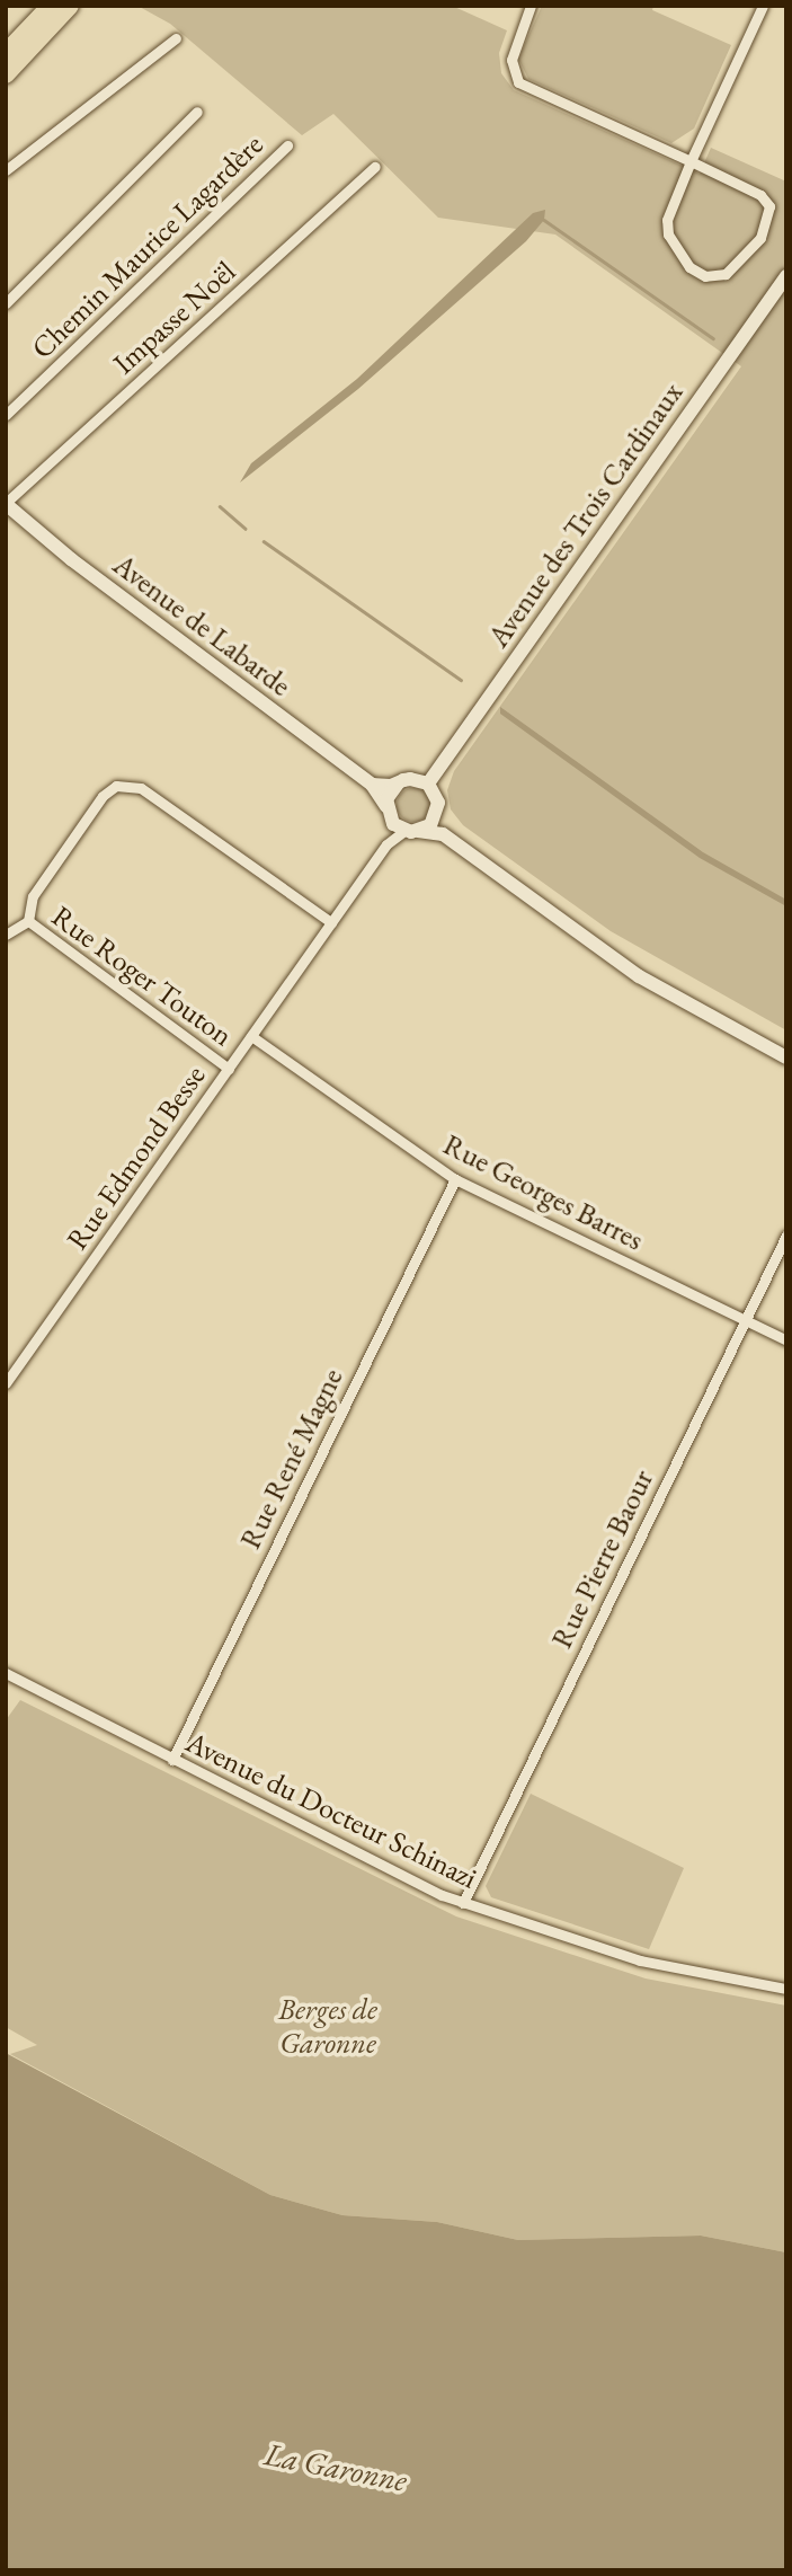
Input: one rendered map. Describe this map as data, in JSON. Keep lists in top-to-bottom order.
{
  "streets": {
    "main road": ["Avenue des Trois Cardinaux", "Avenue de Labarde"],
    "street": [
      "Chemin Maurice Lagardère",
      "Impasse Noël",
      "Rue Roger Touton",
      "Rue Edmond Besse",
      "Rue Georges Barres",
      "Rue René Magne",
      "Rue Pierre Baour",
      "Avenue du Docteur Schinazi"
    ]
  },
  "crossings": [
    ["Impasse Noël", "Avenue de Labarde"],
    ["Avenue des Trois Cardinaux", "Avenue de Labarde"],
    ["Avenue des Trois Cardinaux", "Rue Edmond Besse"],
    ["Avenue de Labarde", "Rue Edmond Besse"],
    ["Rue Roger Touton", "Rue Edmond Besse"],
    ["Rue Edmond Besse", "Rue Georges Barres"],
    ["Rue Georges Barres", "Rue René Magne"],
    ["Rue Georges Barres", "Rue Pierre Baour"],
    ["Rue René Magne", "Avenue du Docteur Schinazi"],
    ["Rue Pierre Baour", "Avenue du Docteur Schinazi"]
  ],
  "water": ["La Garonne"],
  "parks": ["Berges de Garonne"]
}
